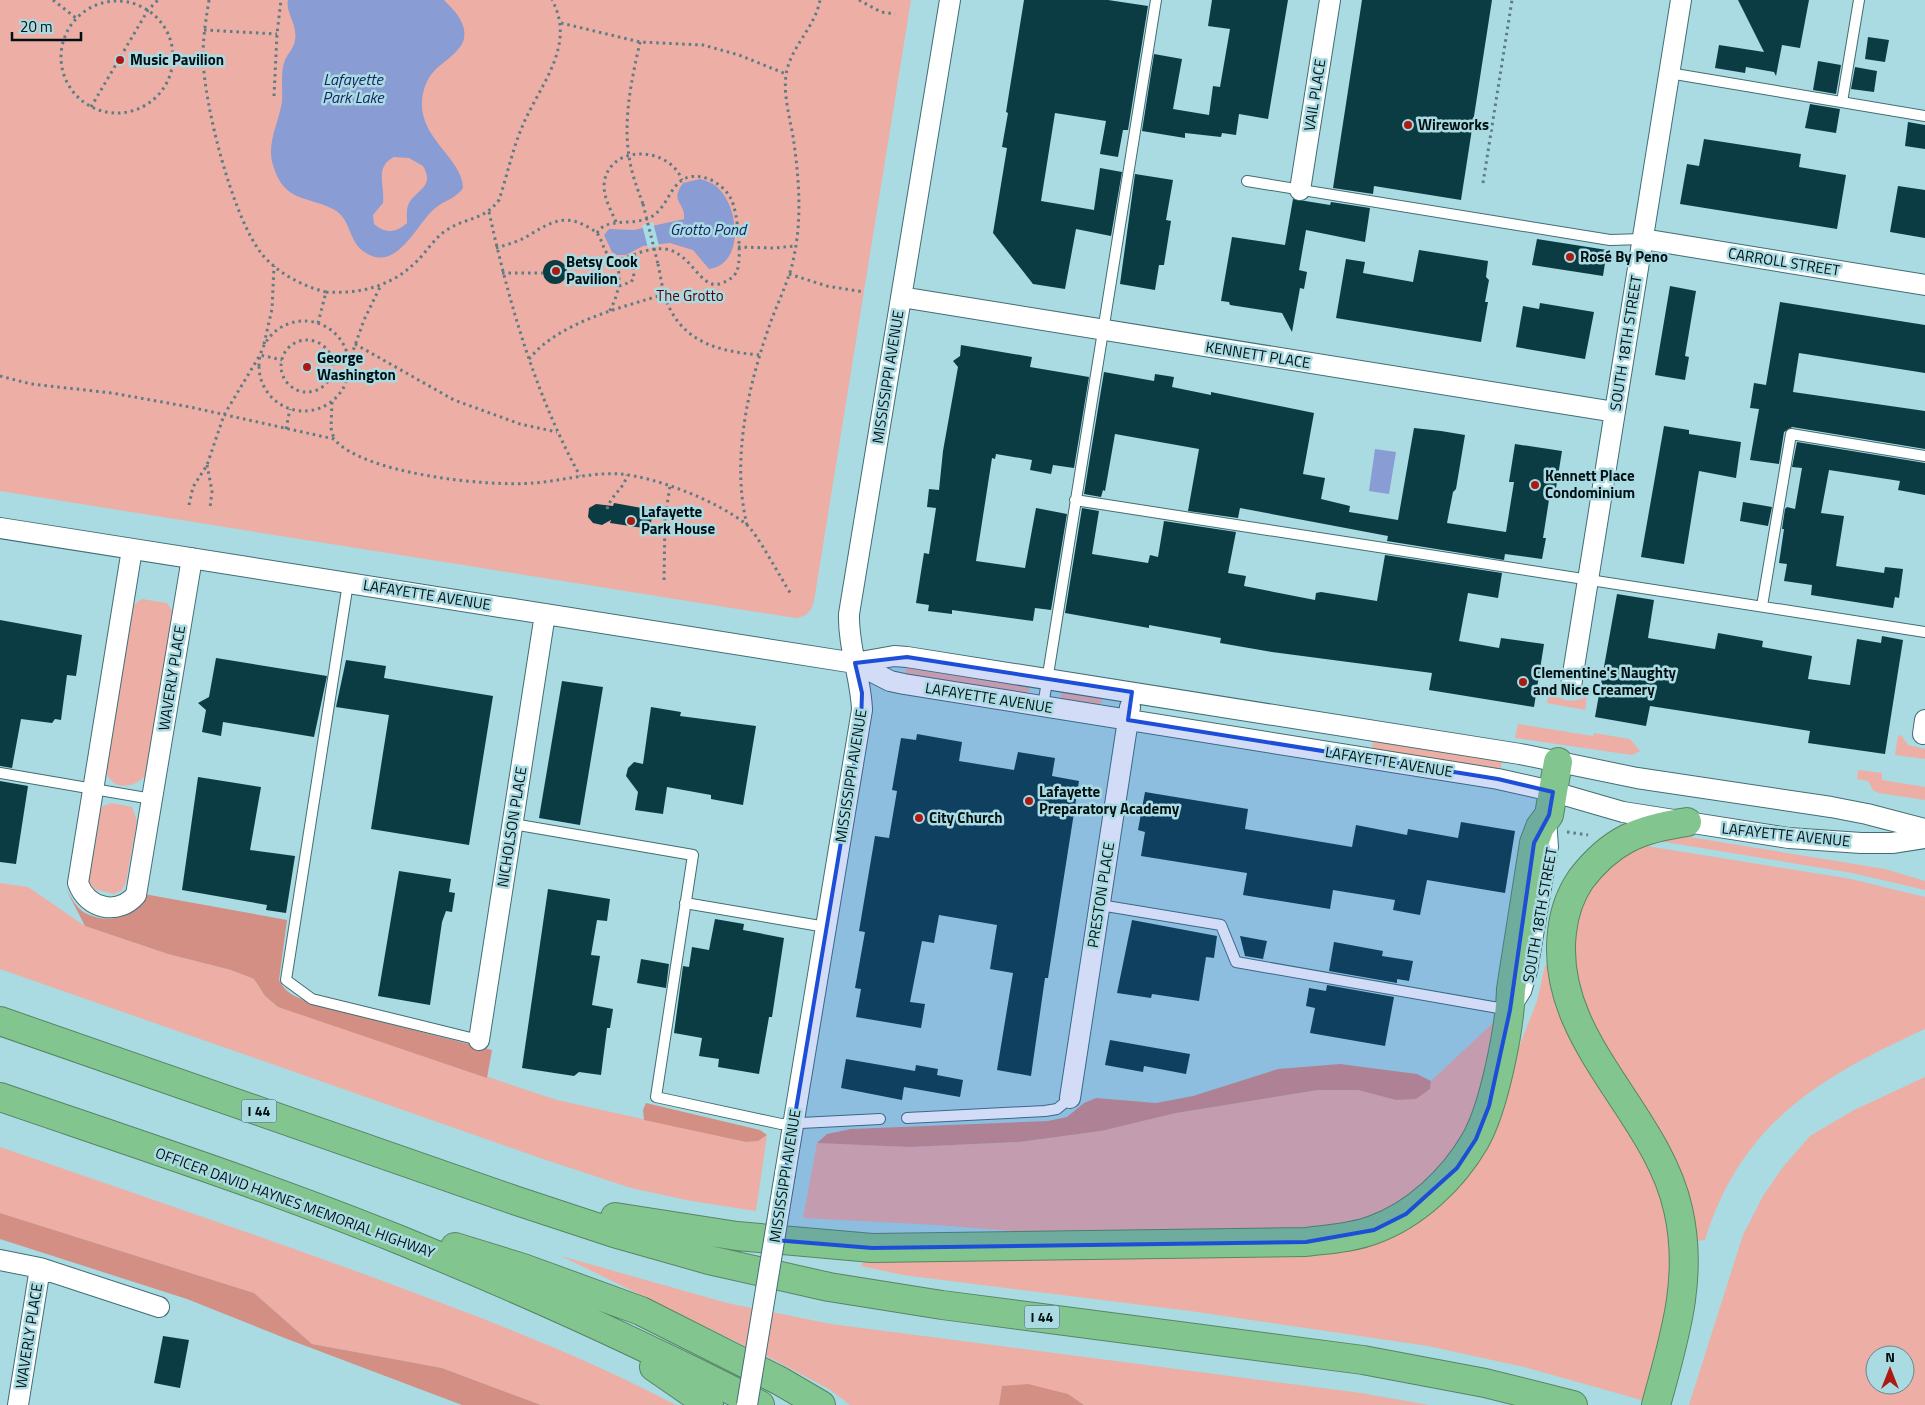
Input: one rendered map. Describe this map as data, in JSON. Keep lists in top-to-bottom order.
{
  "streets": {
    "highway": ["I 44", "OFFICER DAVID HAYNES MEMORIAL HIGHWAY"],
    "street": [
      "VAIL PLACE",
      "CARROLL STREET",
      "SOUTH 18TH STREET",
      "KENNETT PLACE",
      "MISSISSIPPI AVENUE",
      "LAFAYETTE AVENUE",
      "WAVERLY PLACE",
      "NICHOLSON PLACE",
      "PRESTON PLACE"
    ]
  },
  "crossings": [
    ["CARROLL STREET", "SOUTH 18TH STREET"],
    ["SOUTH 18TH STREET", "KENNETT PLACE"],
    ["KENNETT PLACE", "MISSISSIPPI AVENUE"],
    ["MISSISSIPPI AVENUE", "LAFAYETTE AVENUE"],
    ["LAFAYETTE AVENUE", "WAVERLY PLACE"],
    ["LAFAYETTE AVENUE", "NICHOLSON PLACE"],
    ["LAFAYETTE AVENUE", "PRESTON PLACE"]
  ],
  "water": ["Lafayette Park Lake", "Grotto Pond"],
  "parks": ["The Grotto"],
  "places": [
    "Music Pavilion",
    "Wireworks",
    "Rosé By Peno",
    "Betsy Cook Pavilion",
    "George Washington",
    "Kennett Place Condominium",
    "Lafayette Park House",
    "Clementine's Naughty and Nice Creamery",
    "Lafayette Preparatory Academy",
    "City Church"
  ],
  "scale_bar": "20 m",
  "north": "top"
}
